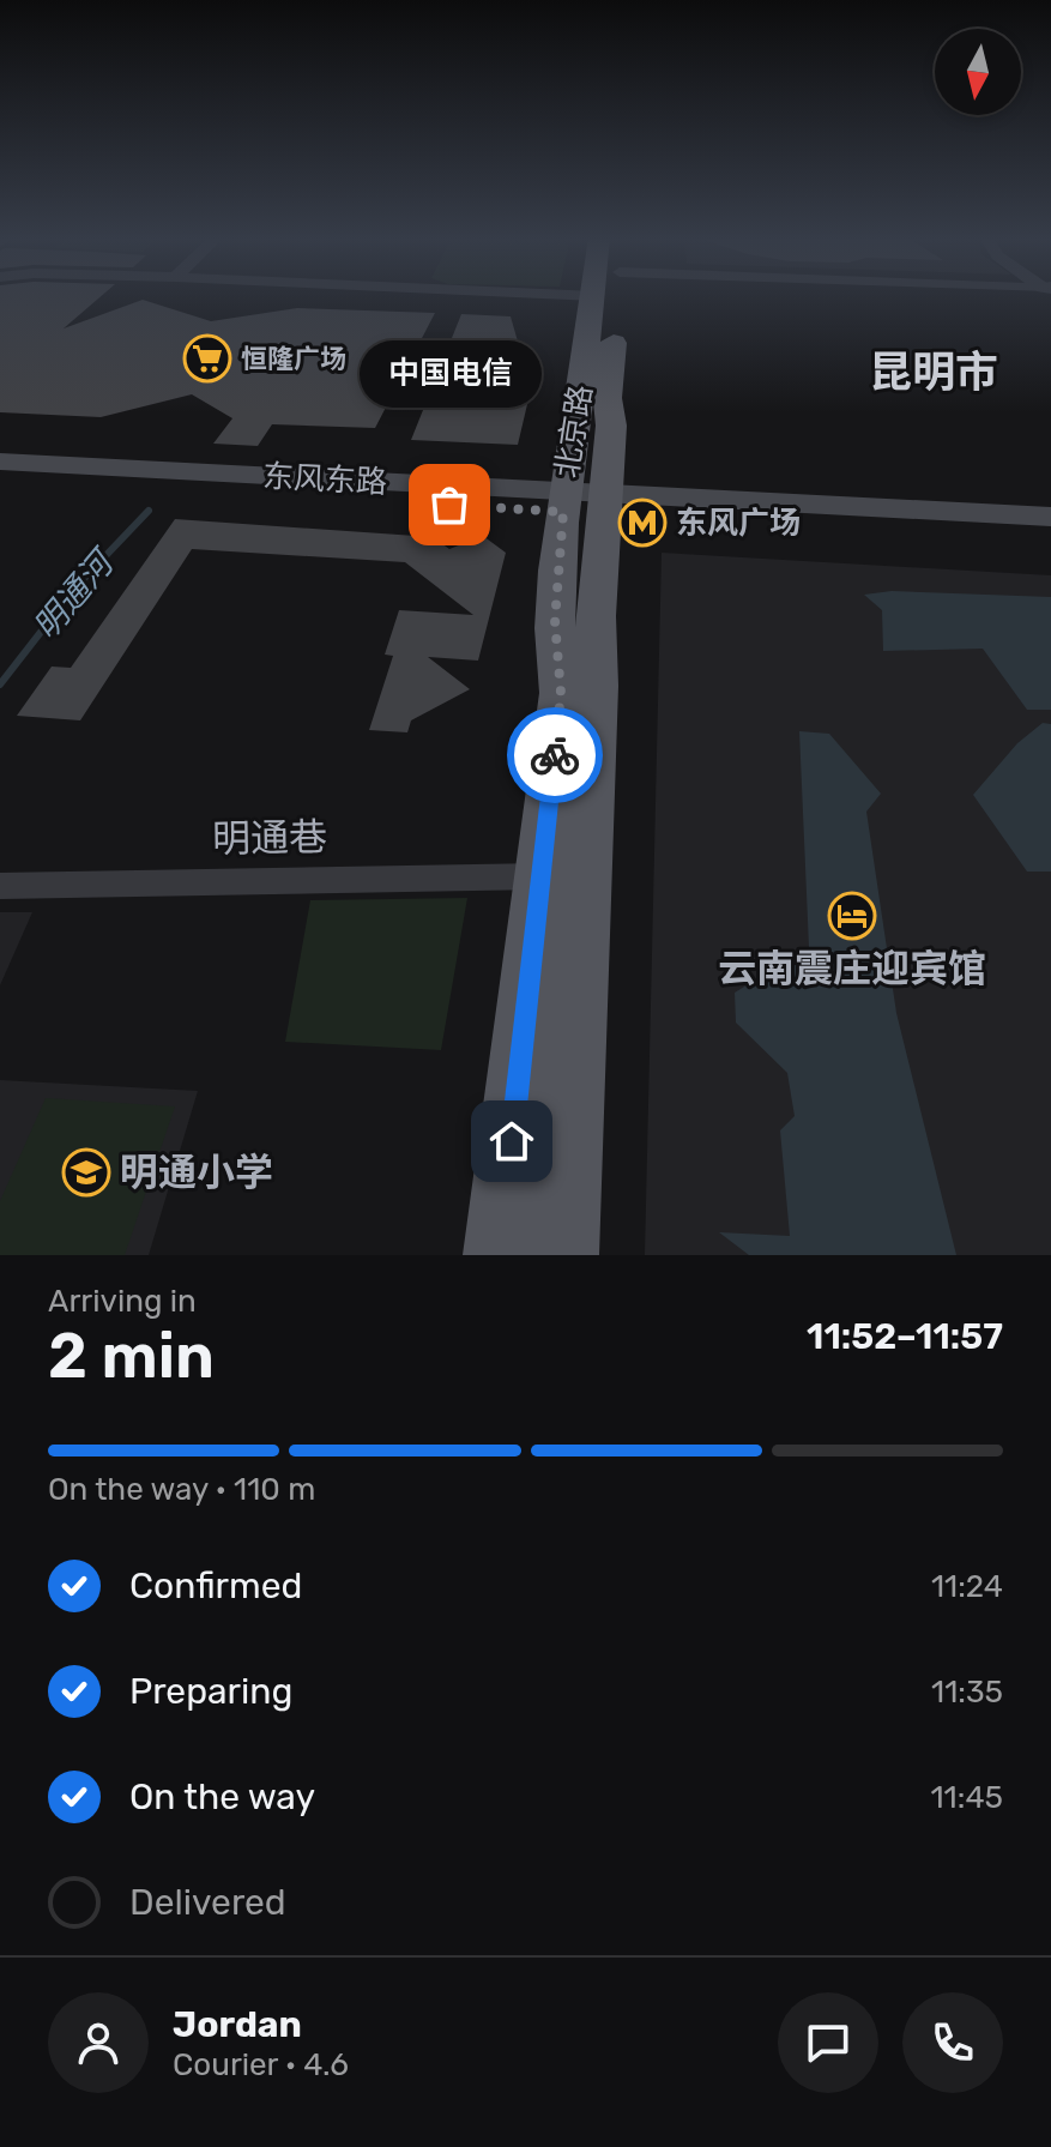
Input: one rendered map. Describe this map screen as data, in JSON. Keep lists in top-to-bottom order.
{
  "streets": {
    "main road": ["北京路", "东风东路"],
    "street": ["明通巷"]
  },
  "crossings": [
    ["北京路", "东风东路"],
    ["北京路", "明通巷"]
  ],
  "districts": ["昆明市"],
  "water": ["明通河"],
  "places": {
    "supermarket": ["恒隆广场"],
    "other": ["中国电信"],
    "metro station": ["东风广场"],
    "hotel": ["云南震庄迎宾馆"],
    "school or university": ["明通小学"]
  },
  "north": "bottom",
  "page": {
    "bubble": "中国电信",
    "heading": ["2 min", "Arriving in", "11:52–11:57"],
    "panel": ["Jordan", "Courier · 4.6"],
    "bar": "On the way · 110 m",
    "list": [
      ["Confirmed", "11:24"],
      ["Preparing", "11:35"],
      ["On the way", "11:45"],
      "Delivered"
    ]
  }
}
